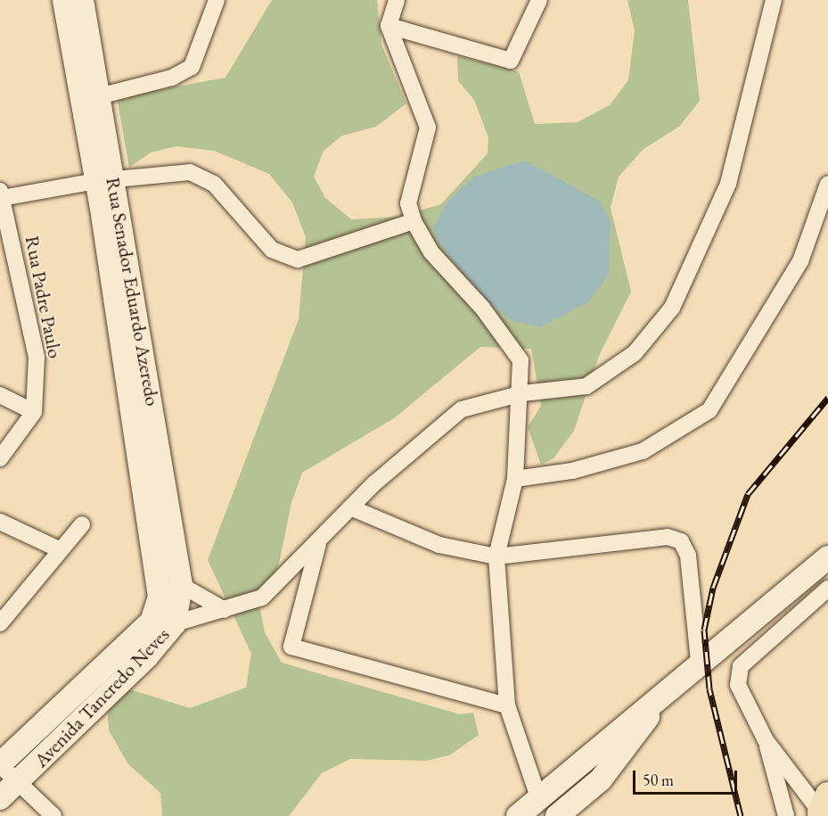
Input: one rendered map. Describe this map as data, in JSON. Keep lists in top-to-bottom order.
{
  "streets": {
    "street": ["Rua Senador Eduardo Azeredo", "Rua Padre Paulo", "Avenida Tancredo Neves"]
  },
  "crossings": [
    ["Rua Senador Eduardo Azeredo", "Avenida Tancredo Neves"]
  ],
  "scale_bar": "50 m"
}
